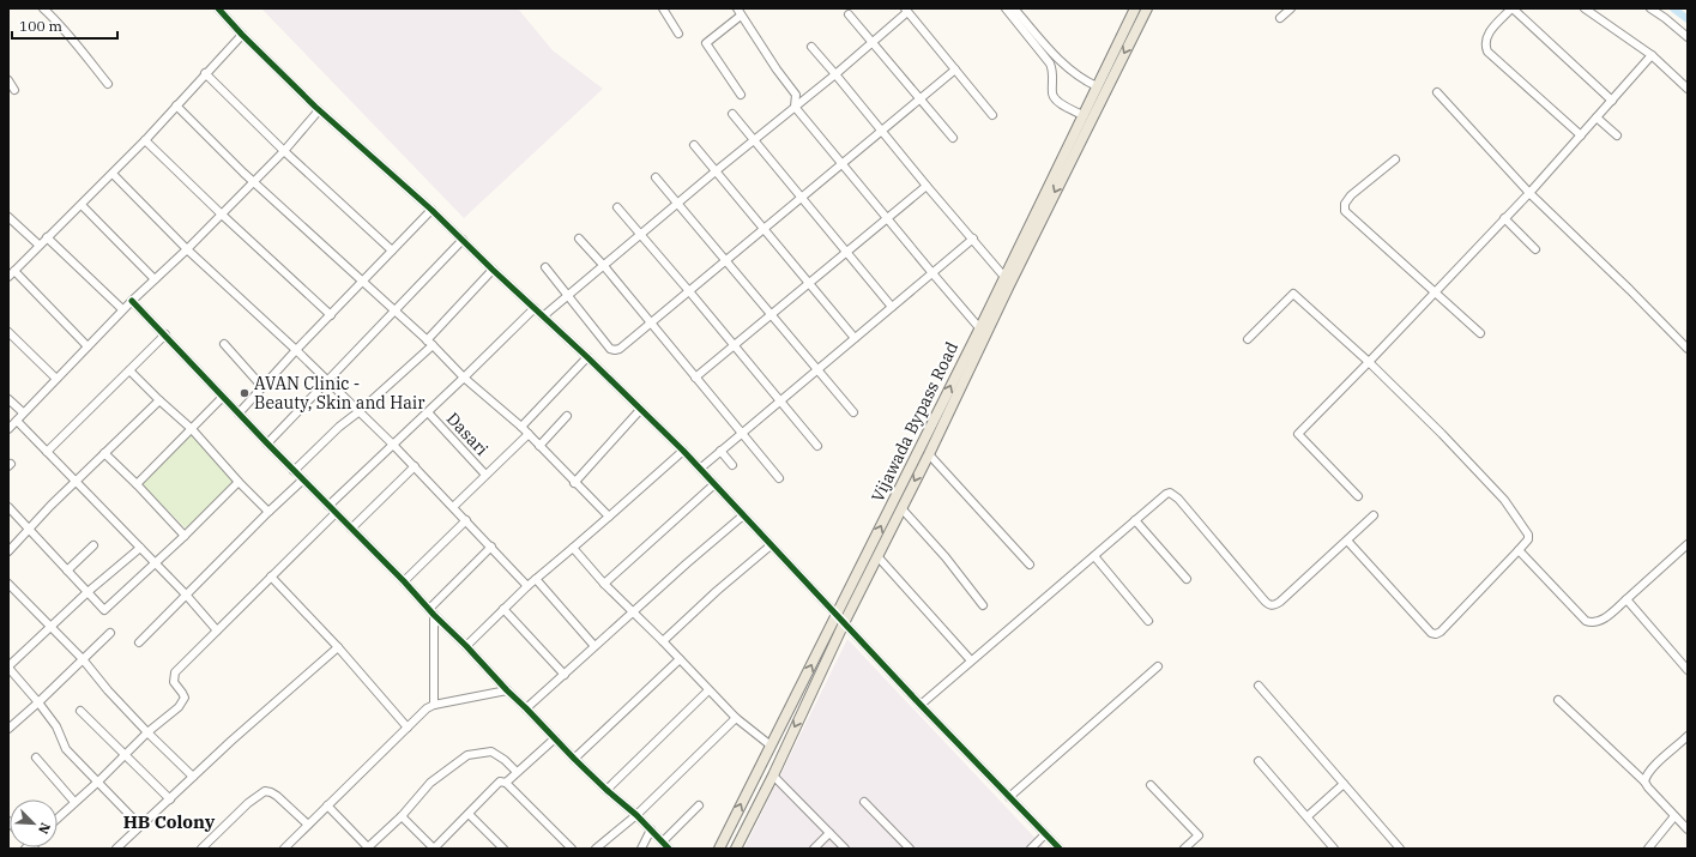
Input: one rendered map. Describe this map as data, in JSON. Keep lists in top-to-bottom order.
{
  "streets": {
    "main road": ["Vijawada Bypass Road"],
    "street": ["Dasari"]
  },
  "districts": ["HB Colony"],
  "places": ["AVAN Clinic - Beauty, Skin and Hair"],
  "scale_bar": "100 m",
  "north": "bottom right"
}
